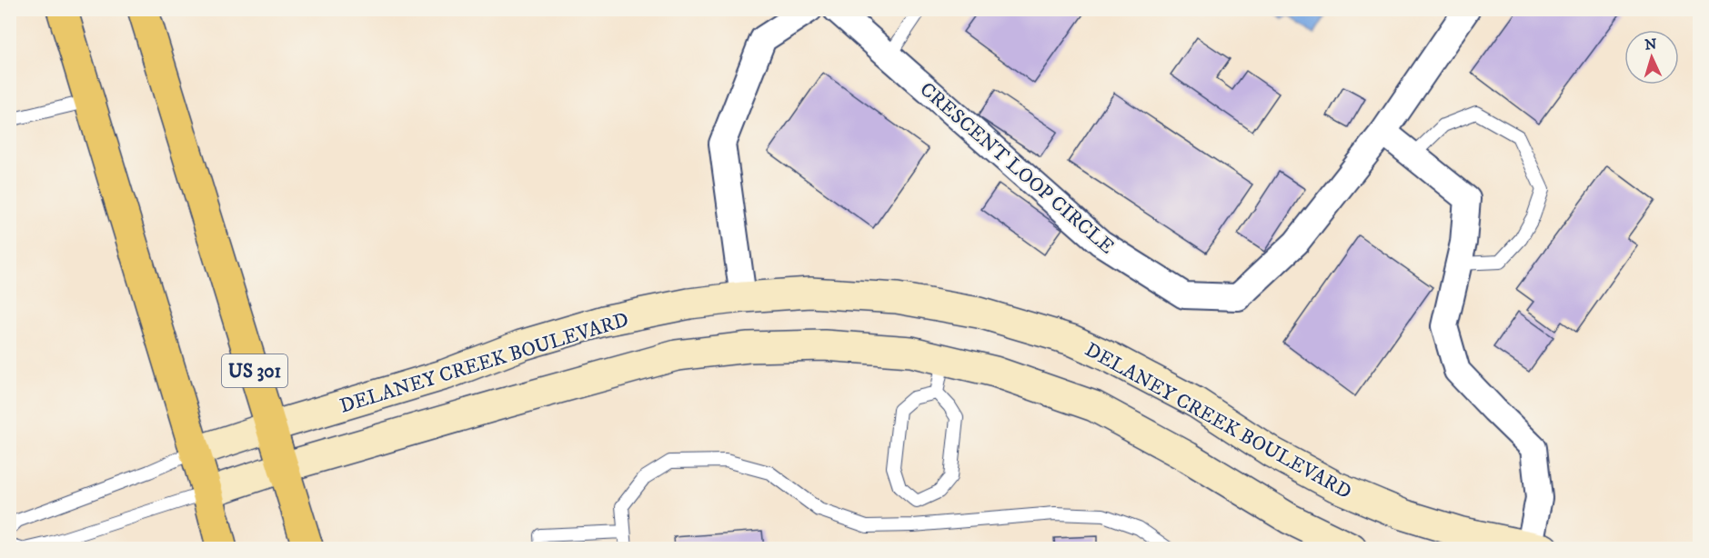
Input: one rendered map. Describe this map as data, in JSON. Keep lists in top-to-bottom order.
{
  "streets": {
    "main road": ["US 301"],
    "street": ["CRESCENT LOOP CIRCLE", "DELANEY CREEK BOULEVARD"]
  },
  "crossings": [
    ["DELANEY CREEK BOULEVARD", "US 301"]
  ],
  "north": "top"
}
